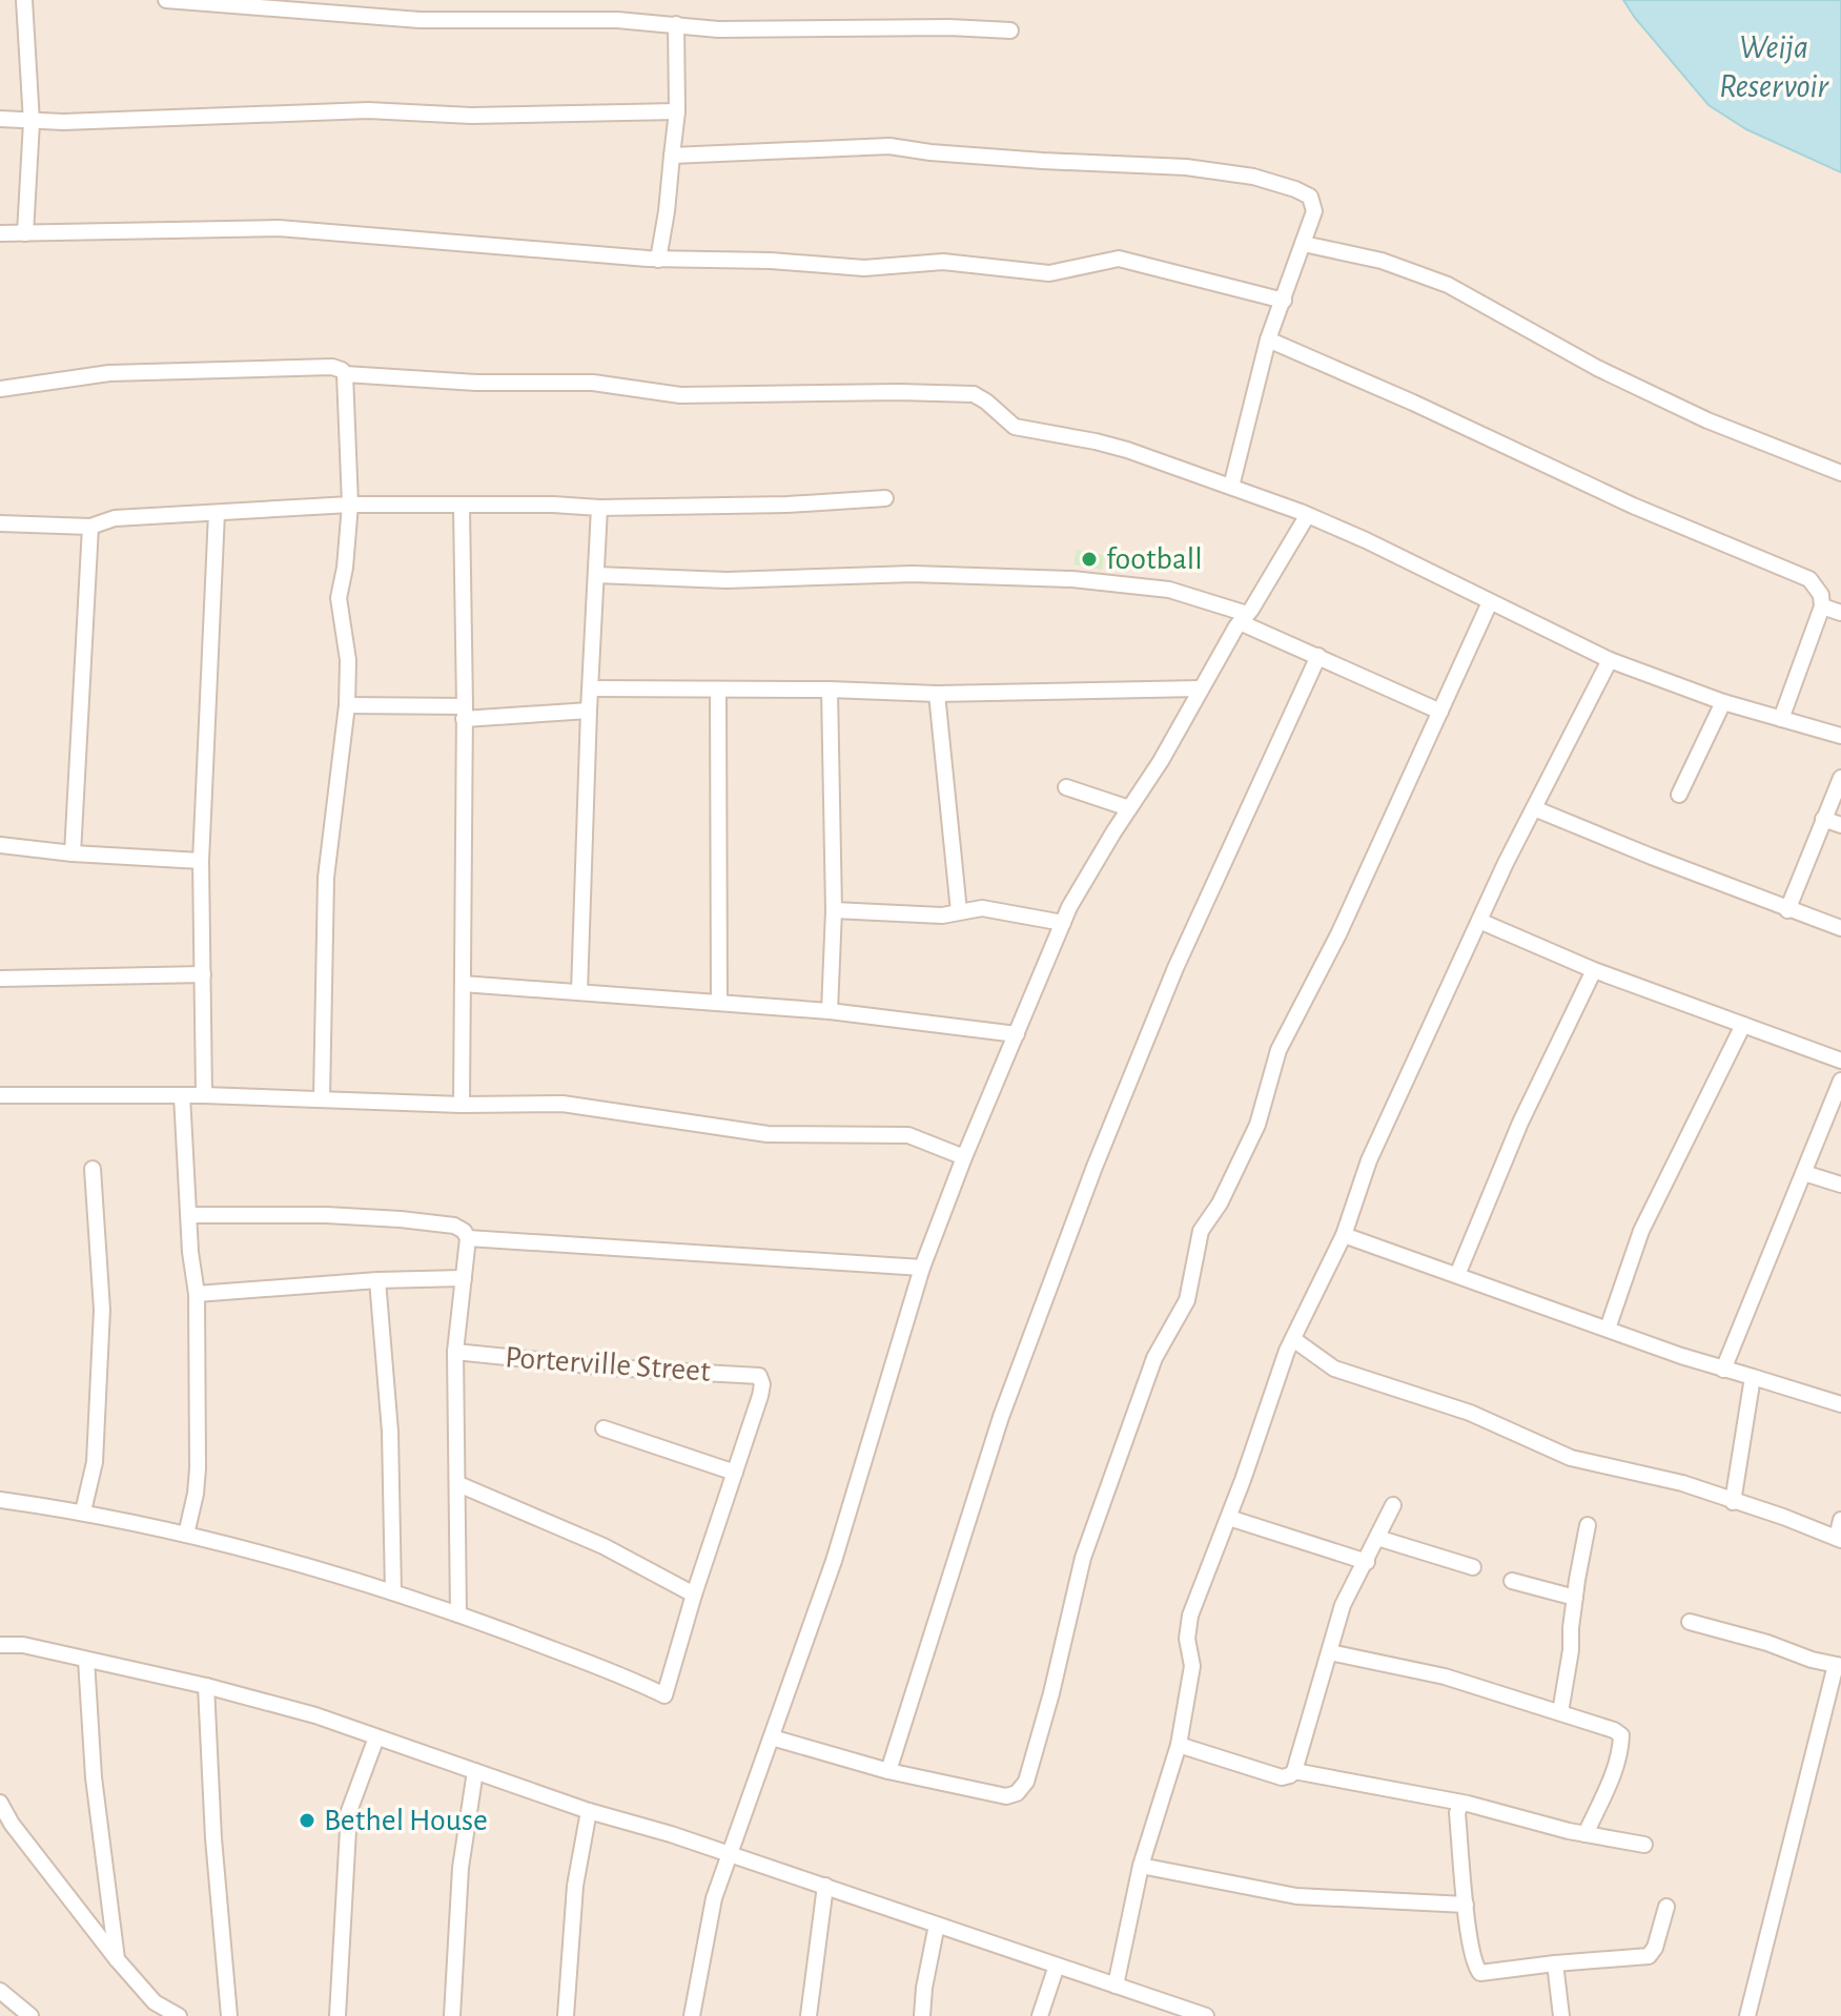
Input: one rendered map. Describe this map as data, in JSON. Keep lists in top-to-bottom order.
{
  "streets": {
    "street": ["Porterville Street"]
  },
  "water": ["Weija Reservoir"],
  "places": ["football", "Bethel House"]
}
